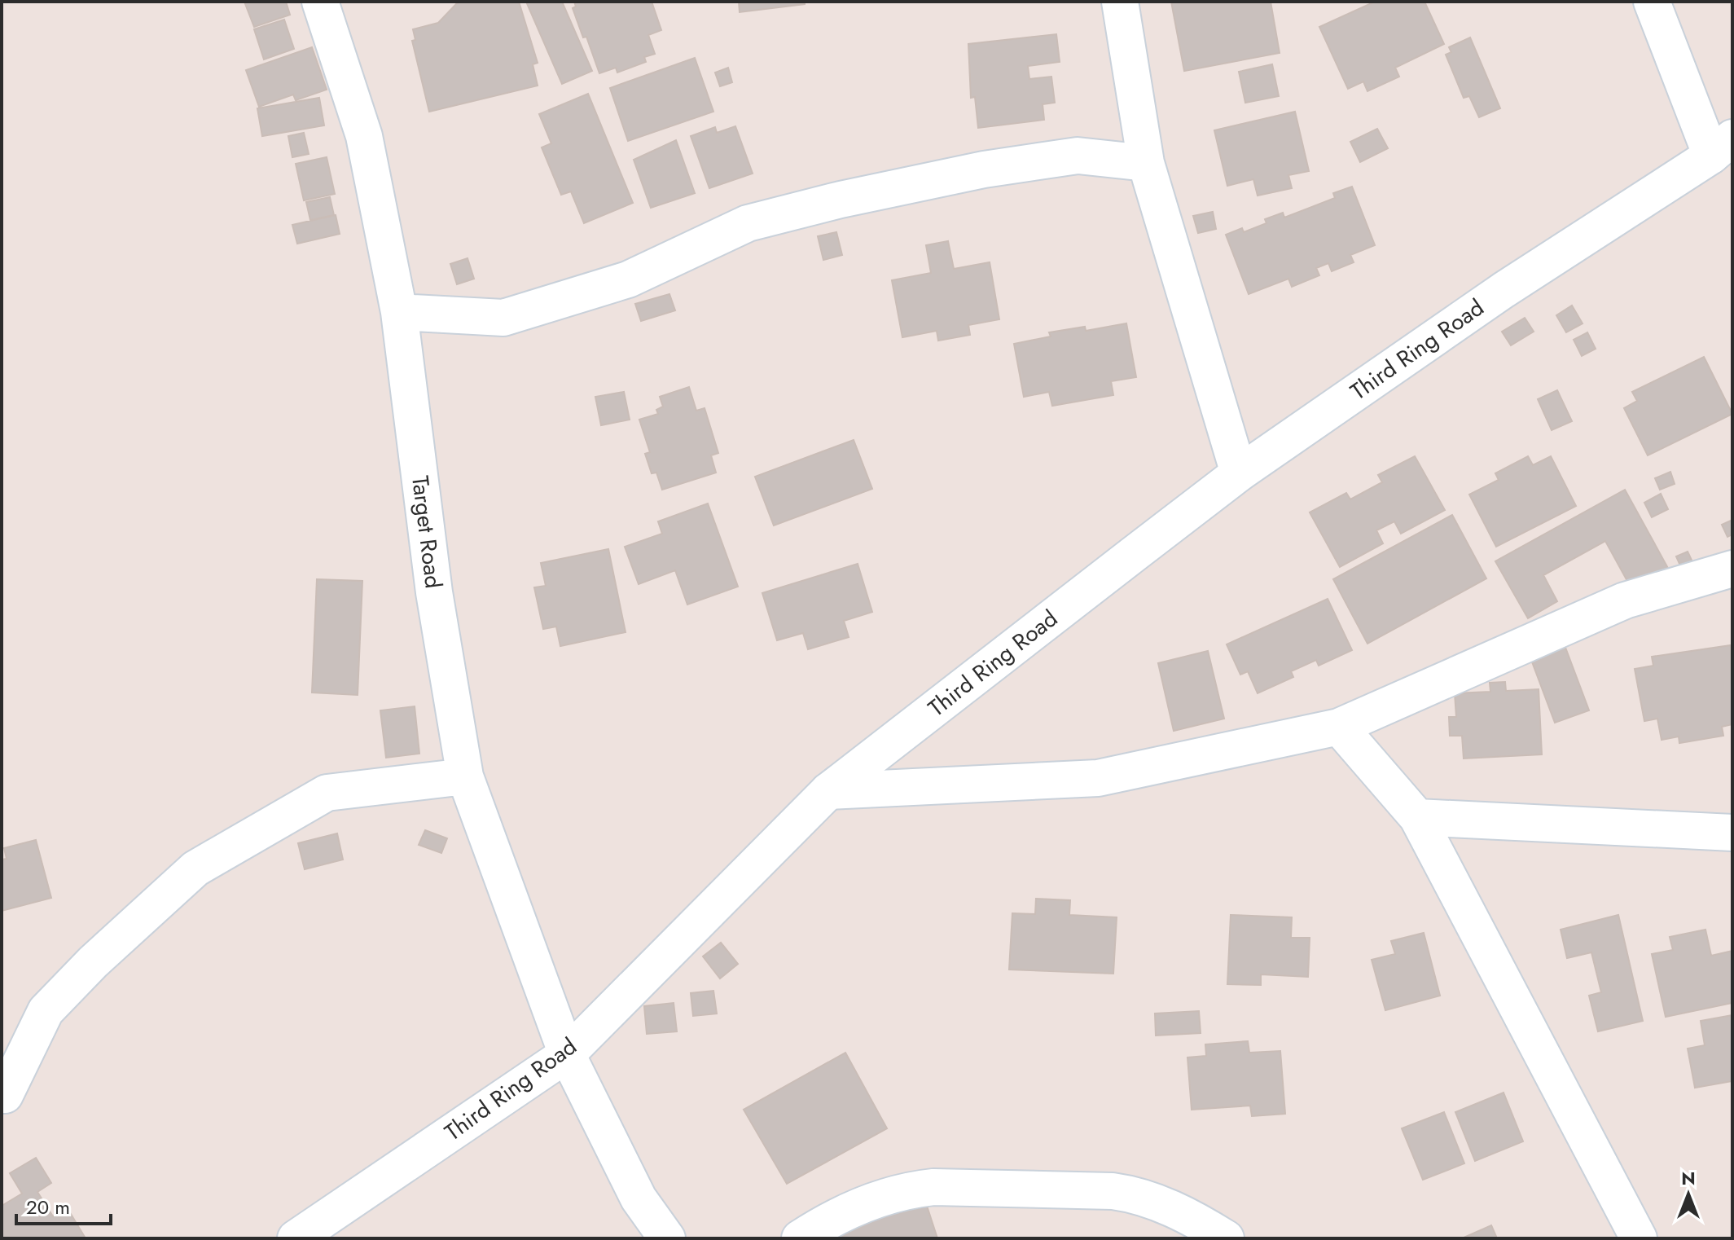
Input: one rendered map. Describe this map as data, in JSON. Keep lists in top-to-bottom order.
{
  "streets": {
    "street": ["Third Ring Road", "Target Road"]
  },
  "crossings": [
    ["Third Ring Road", "Target Road"]
  ],
  "scale_bar": "20 m",
  "north": "top"
}
